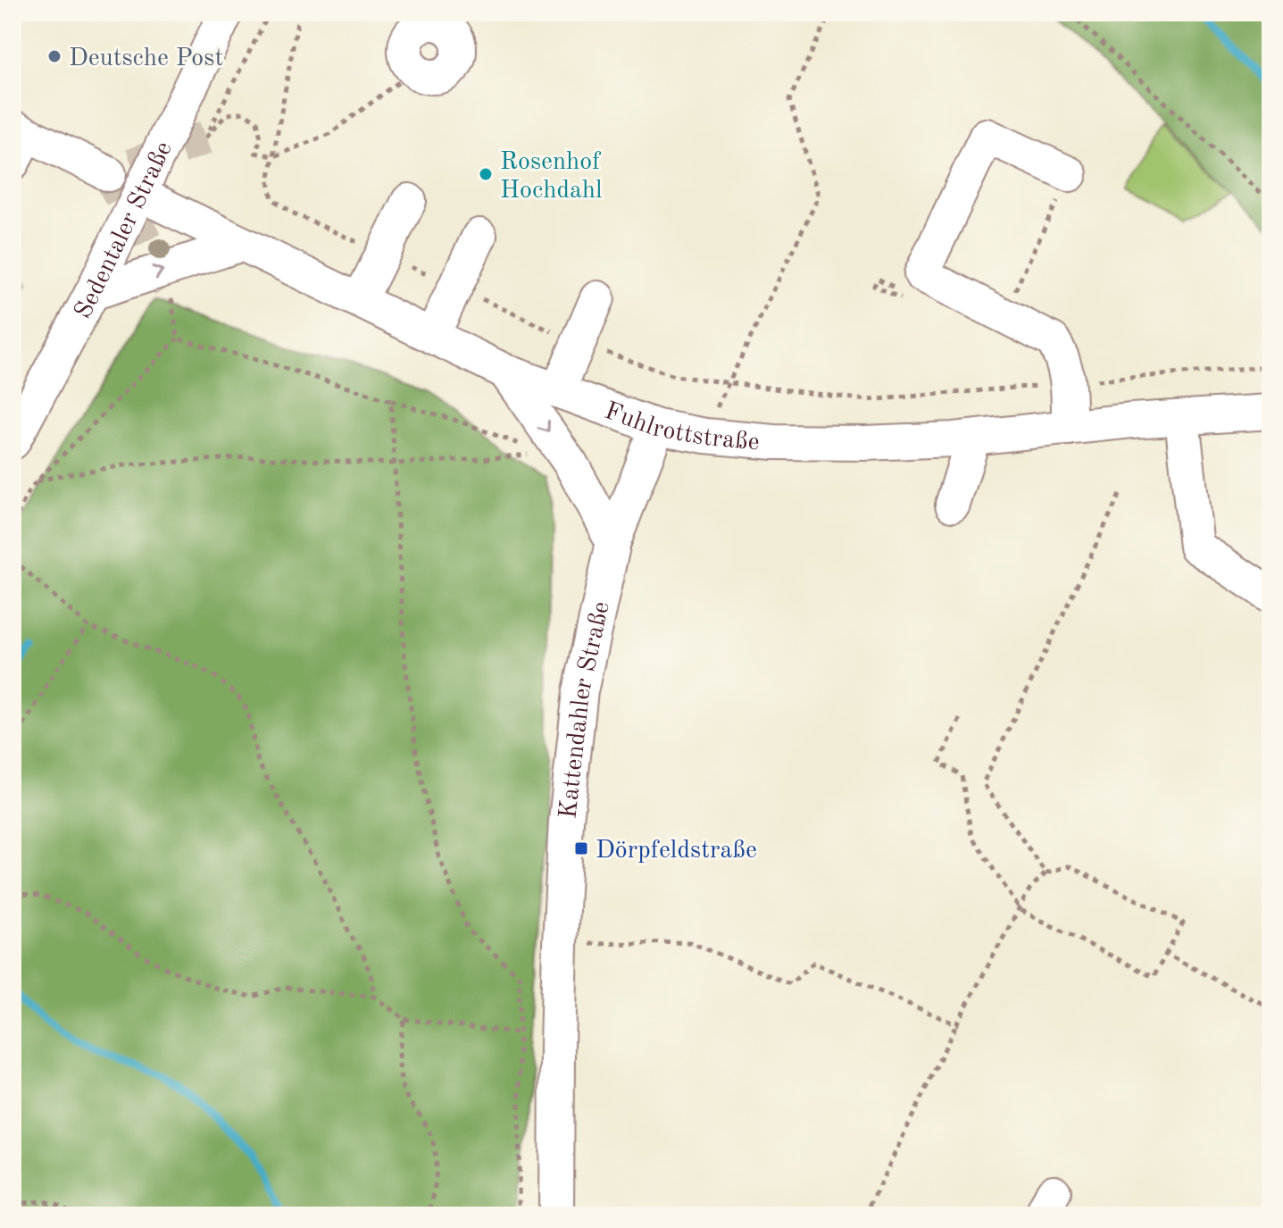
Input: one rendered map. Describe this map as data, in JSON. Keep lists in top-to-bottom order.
{
  "streets": {
    "street": ["Sedentaler Straße", "Fuhlrottstraße", "Kattendahler Straße"]
  },
  "crossings": [
    ["Sedentaler Straße", "Fuhlrottstraße"],
    ["Fuhlrottstraße", "Kattendahler Straße"]
  ],
  "places": {
    "other": ["Deutsche Post", "Rosenhof Hochdahl"],
    "transit": ["Dörpfeldstraße"]
  }
}
